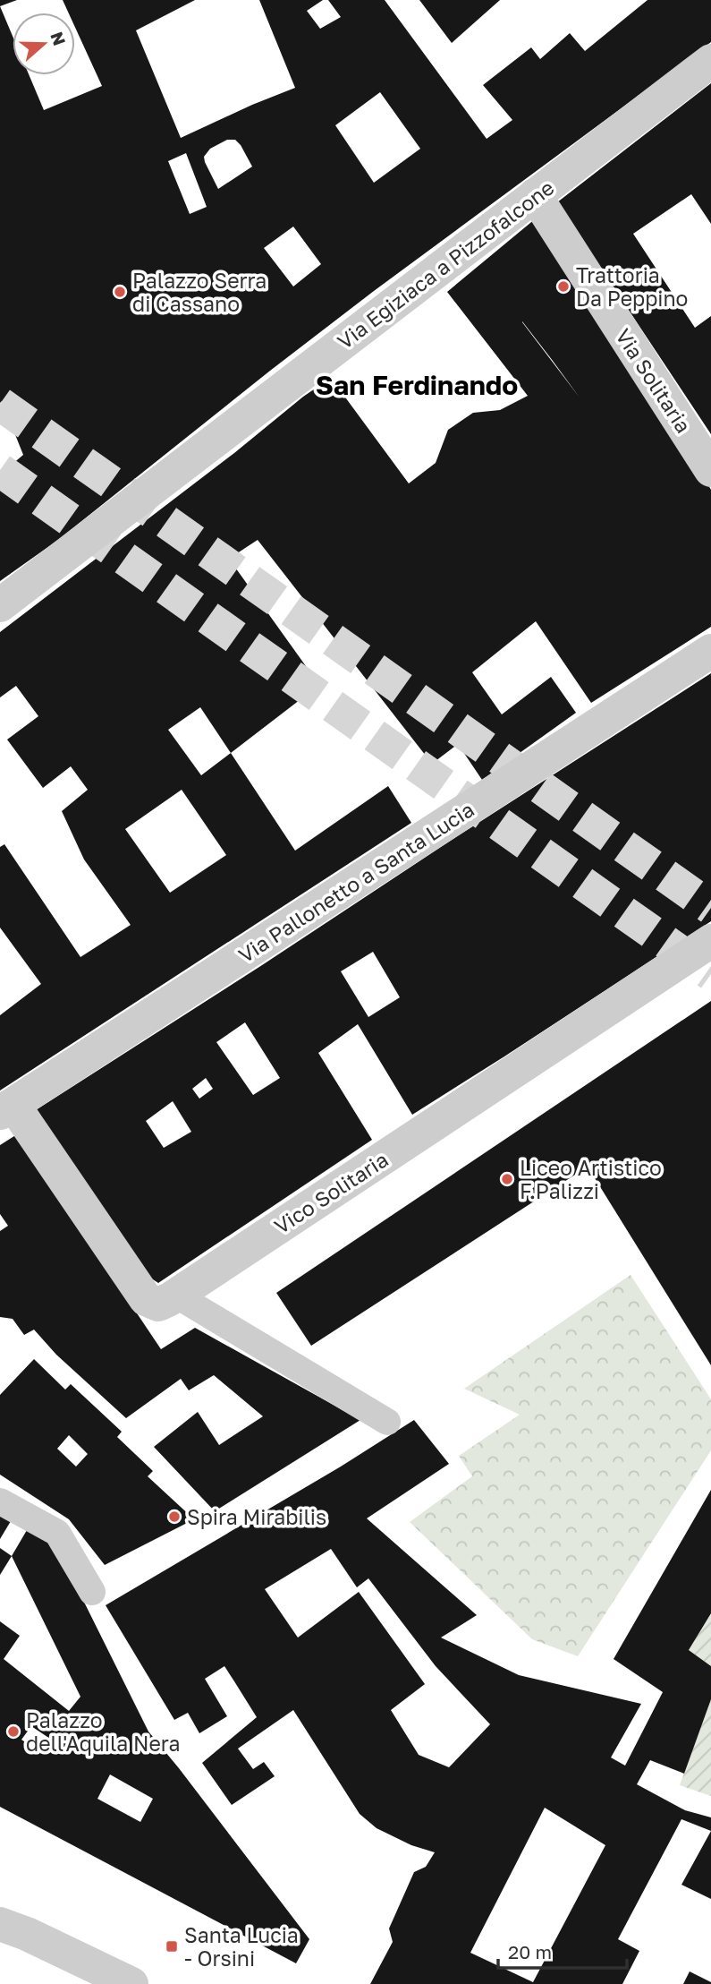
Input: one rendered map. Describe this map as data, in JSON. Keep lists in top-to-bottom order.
{
  "streets": {
    "street": [
      "Via Egiziaca a Pizzofalcone",
      "Via Solitaria",
      "Via Pallonetto a Santa Lucia",
      "Vico Solitaria"
    ]
  },
  "crossings": [
    ["Via Egiziaca a Pizzofalcone", "Via Solitaria"],
    ["Via Pallonetto a Santa Lucia", "Vico Solitaria"]
  ],
  "districts": ["San Ferdinando"],
  "places": {
    "other": [
      "Trattoria Da Peppino",
      "Palazzo Serra di Cassano",
      "Liceo Artistico F.Palizzi",
      "Spira Mirabilis",
      "Palazzo dell'Aquila Nera"
    ],
    "transit": ["Santa Lucia - Orsini"]
  },
  "scale_bar": "20 m",
  "north": "right"
}
